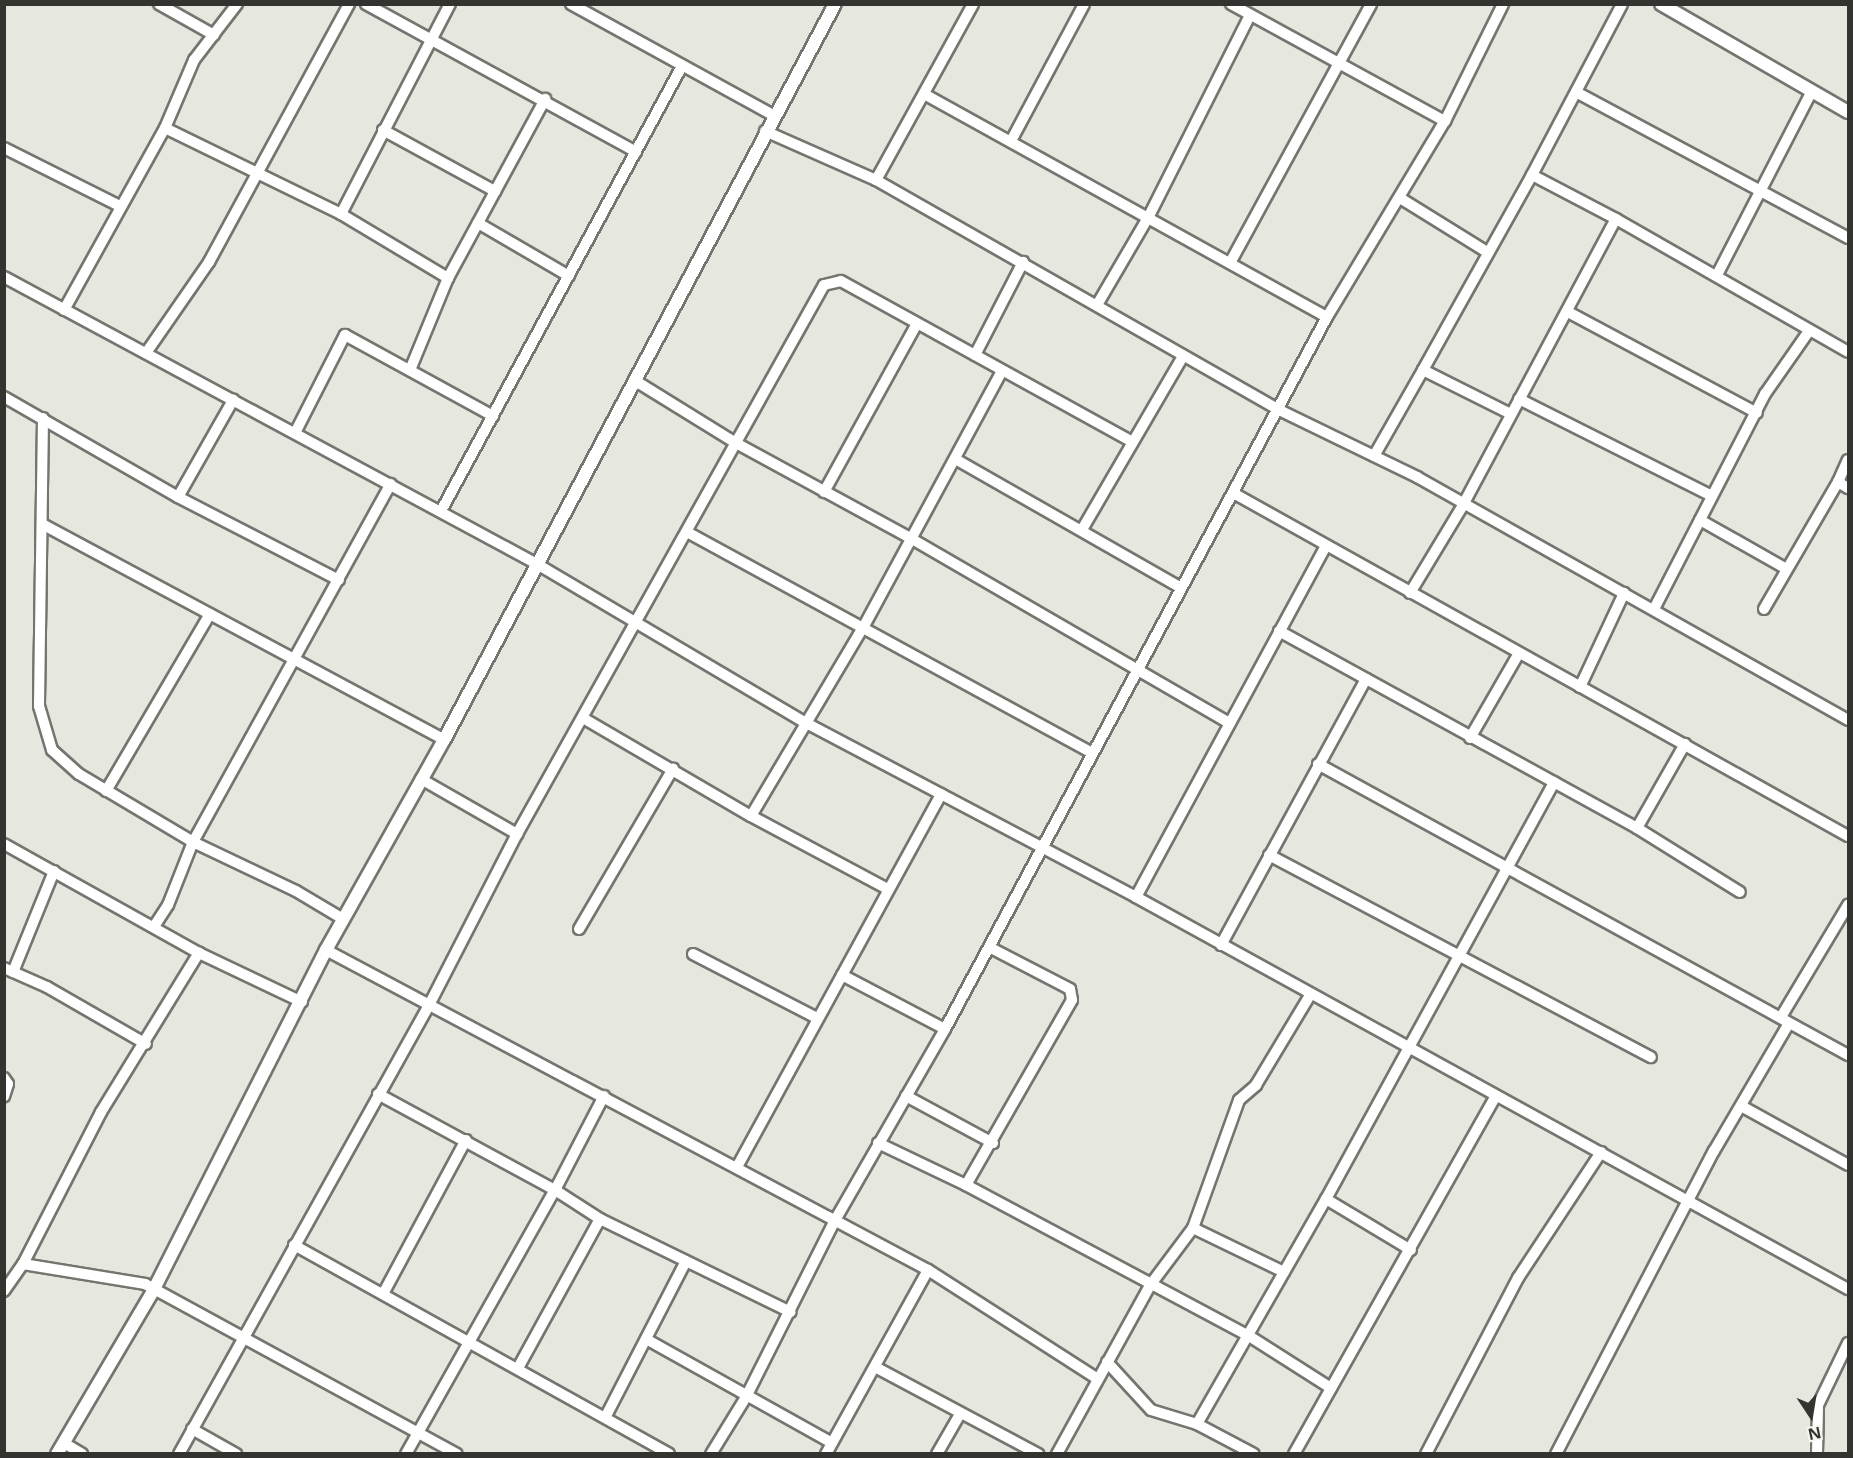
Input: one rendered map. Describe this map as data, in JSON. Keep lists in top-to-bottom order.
{
  "north": "bottom"
}
